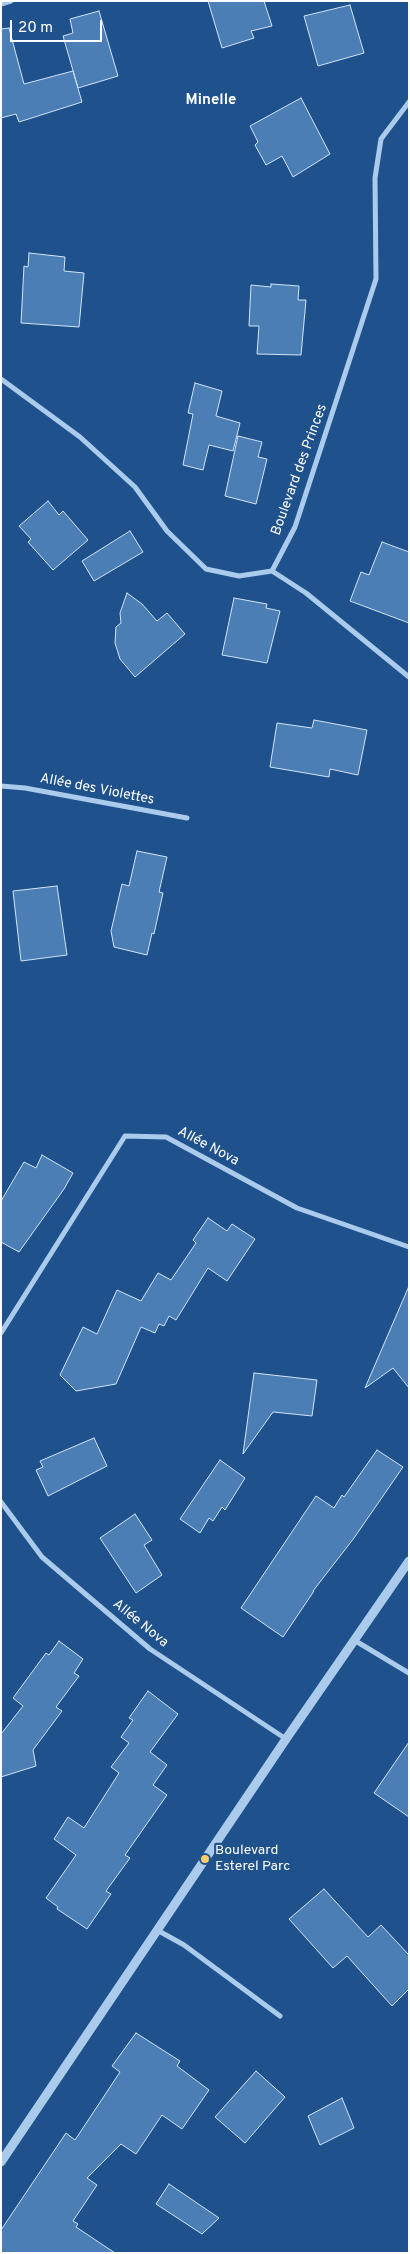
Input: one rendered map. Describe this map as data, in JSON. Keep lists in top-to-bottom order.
{
  "streets": {
    "street": ["Boulevard des Princes", "Allée des Violettes", "Allée Nova"]
  },
  "districts": ["Minelle"],
  "places": ["Boulevard Esterel Parc"],
  "scale_bar": "20 m"
}
